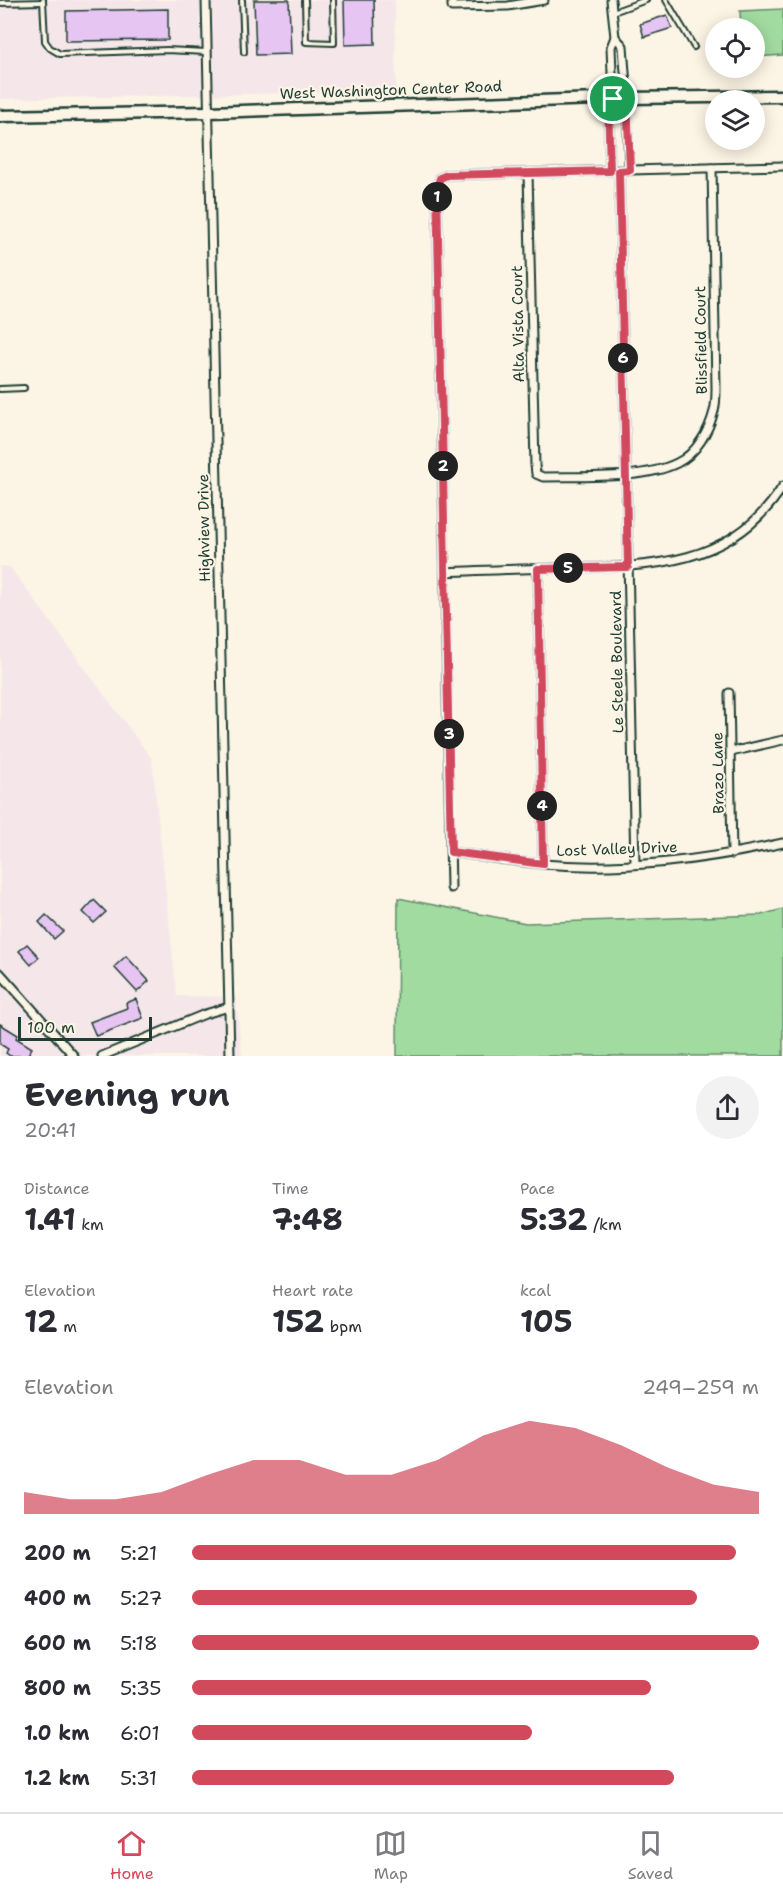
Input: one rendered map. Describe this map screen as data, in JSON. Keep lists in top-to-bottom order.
{
  "streets": {
    "main road": ["West Washington Center Road"],
    "street": [
      "Alta Vista Court",
      "Blissfield Court",
      "Highview Drive",
      "Le Steele Boulevard",
      "Brazo Lane",
      "Lost Valley Drive"
    ]
  },
  "crossings": [
    ["West Washington Center Road", "Highview Drive"],
    ["Alta Vista Court", "Blissfield Court"],
    ["Blissfield Court", "Le Steele Boulevard"],
    ["Le Steele Boulevard", "Lost Valley Drive"],
    ["Brazo Lane", "Lost Valley Drive"]
  ],
  "scale_bar": "100 m",
  "page": {
    "pins": [
      "1",
      "6",
      "2",
      "5",
      "3",
      "4"
    ],
    "scale": "100 m",
    "heading": ["Evening run", "20:41"],
    "stats": [
      ["Distance", "1.41 km"],
      ["Time", "7:48"],
      ["Pace", "5:32 /km"],
      ["Elevation", "12 m"],
      ["Heart rate", "152 bpm"],
      ["kcal", "105"]
    ],
    "chart": ["Elevation", "249–259 m"],
    "list": [
      {
        "name": "200 m",
        "note": "5:21"
      },
      {
        "name": "400 m",
        "note": "5:27"
      },
      {
        "name": "600 m",
        "note": "5:18"
      },
      {
        "name": "800 m",
        "note": "5:35"
      },
      {
        "name": "1.0 km",
        "note": "6:01"
      },
      {
        "name": "1.2 km",
        "note": "5:31"
      }
    ],
    "tabs": ["Home", "Map", "Saved"]
  }
}
